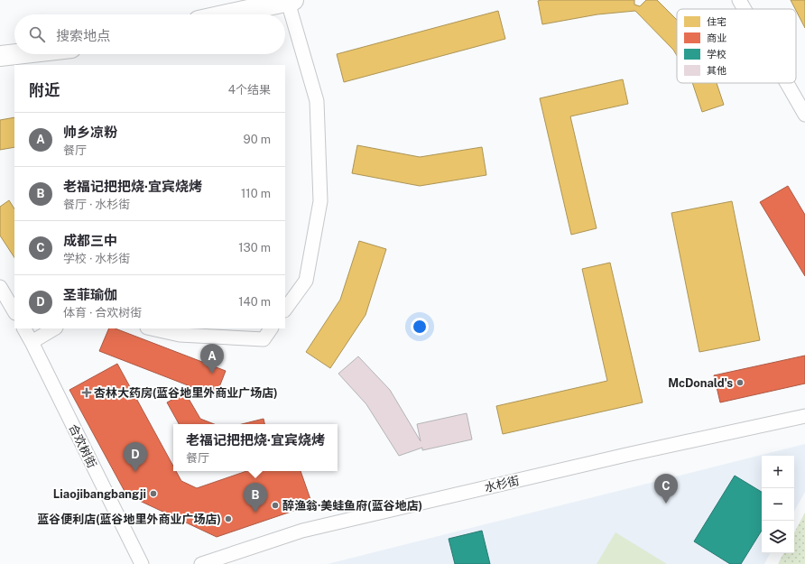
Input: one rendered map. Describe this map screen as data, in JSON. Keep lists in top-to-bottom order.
{
  "streets": {
    "street": ["合欢树街", "水杉街"]
  },
  "places": {
    "other": [
      "McDonald's",
      "Liaojibangbangji",
      "醉渔翁·美蛙鱼府(蓝谷地店)",
      "蓝谷便利店(蓝谷地里外商业广场店)"
    ],
    "health": ["杏林大药房(蓝谷地里外商业广场店)"]
  },
  "legend": [
    "住宅",
    "商业",
    "学校",
    "其他"
  ],
  "page": {
    "search": "搜索地点",
    "heading": ["附近", "4个结果"],
    "list": [
      {
        "mark": "A",
        "name": "帅乡凉粉",
        "note": "餐厅",
        "value": "90 m"
      },
      {
        "mark": "B",
        "name": "老福记把把烧·宜宾烧烤",
        "note": "餐厅 · 水杉街",
        "value": "110 m"
      },
      {
        "mark": "C",
        "name": "成都三中",
        "note": "学校 · 水杉街",
        "value": "130 m"
      },
      {
        "mark": "D",
        "name": "圣菲瑜伽",
        "note": "体育 · 合欢树街",
        "value": "140 m"
      }
    ],
    "pins": [
      "A",
      "D",
      "C",
      "B"
    ],
    "popup": ["老福记把把烧·宜宾烧烤", "餐厅"],
    "map_buttons": ["+", "−"]
  }
}
